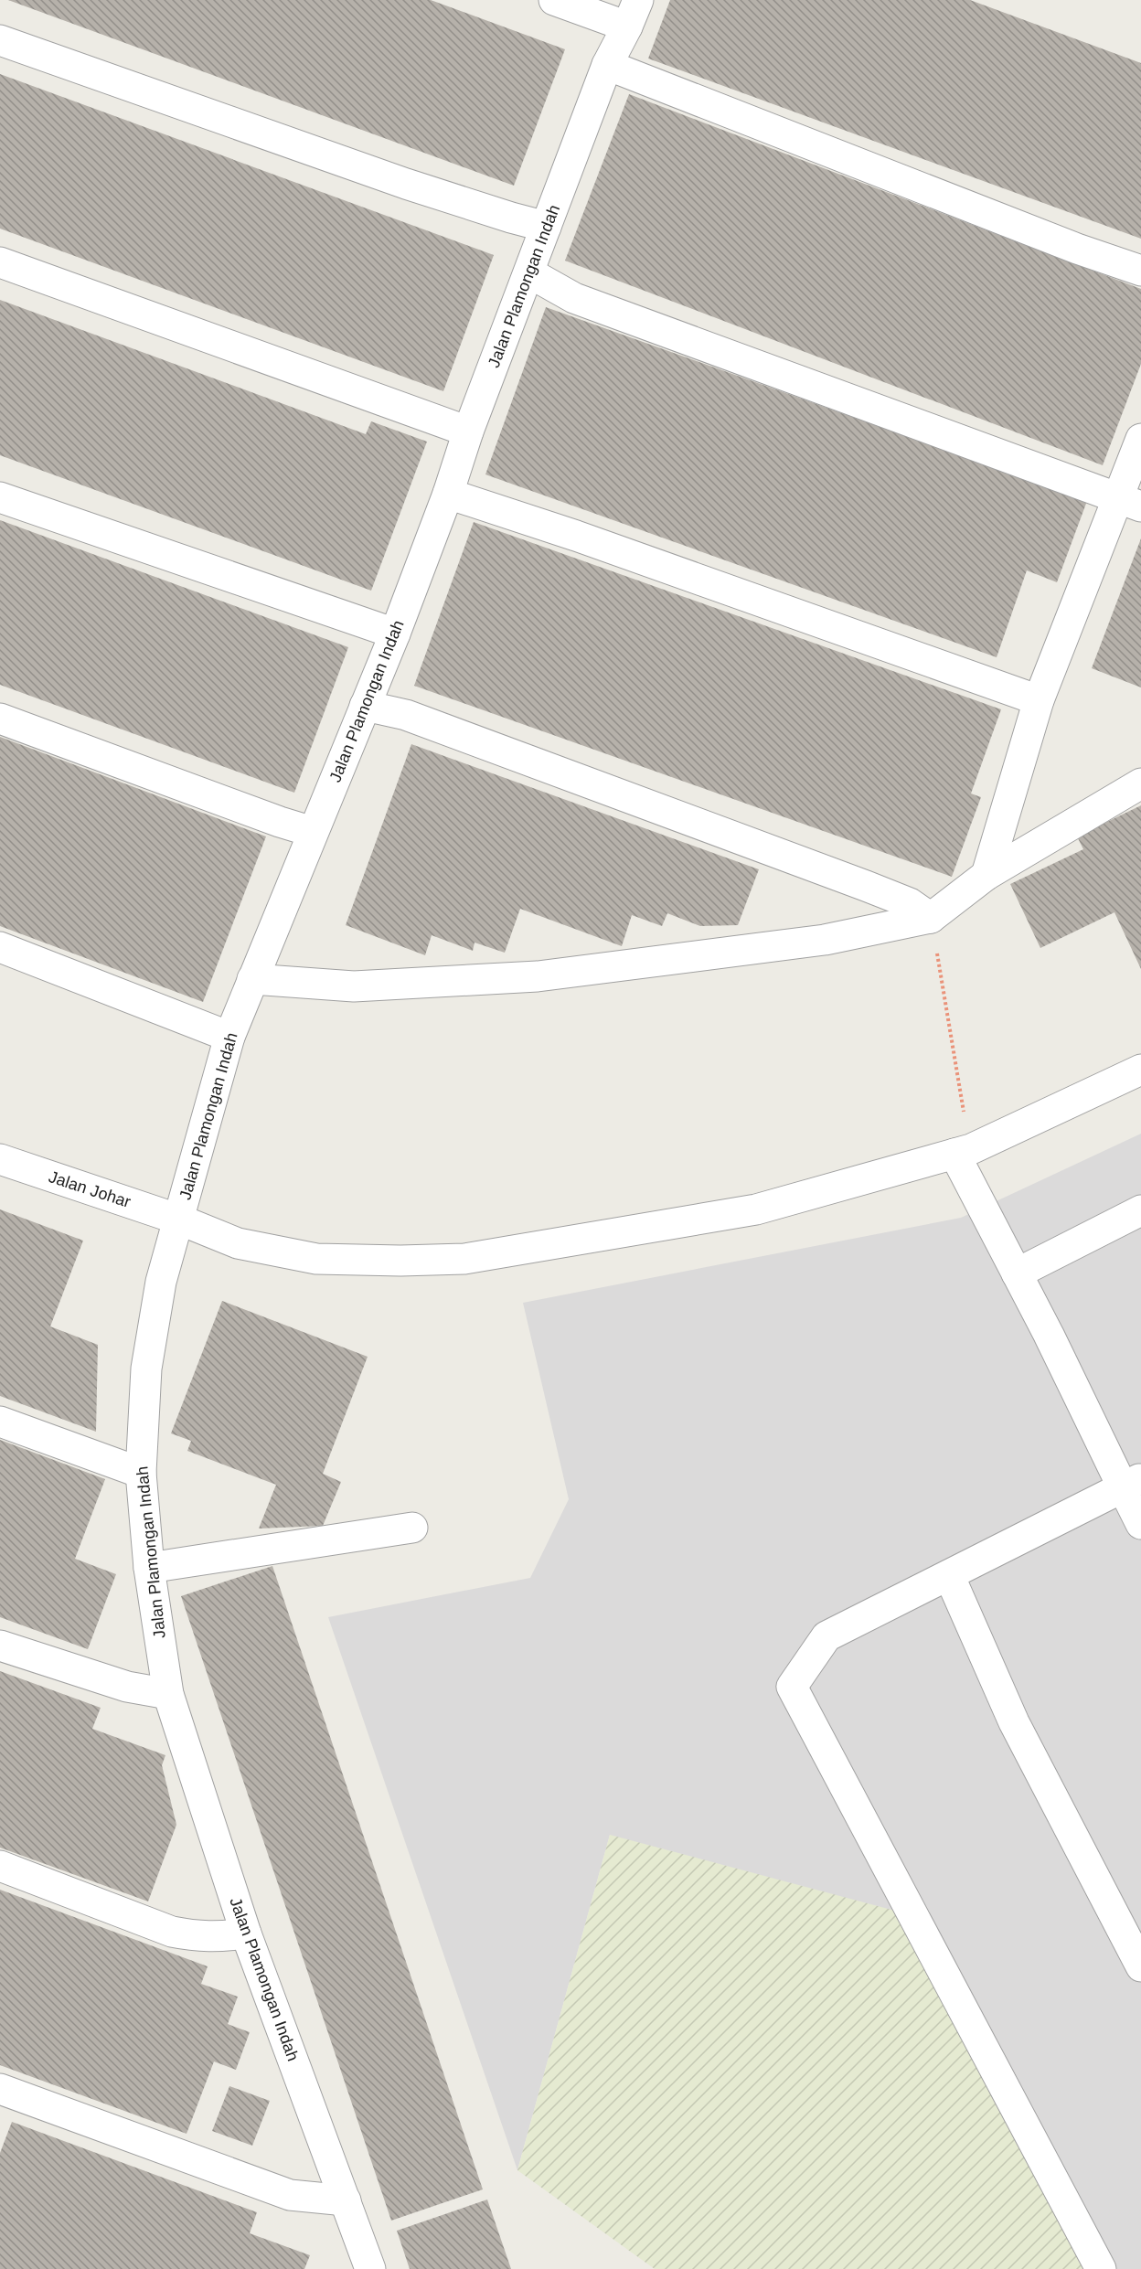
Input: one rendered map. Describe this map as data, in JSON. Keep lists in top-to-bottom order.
{
  "streets": {
    "street": ["Jalan Plamongan Indah", "Jalan Johar"]
  },
  "crossings": [
    ["Jalan Plamongan Indah", "Jalan Johar"]
  ]
}
